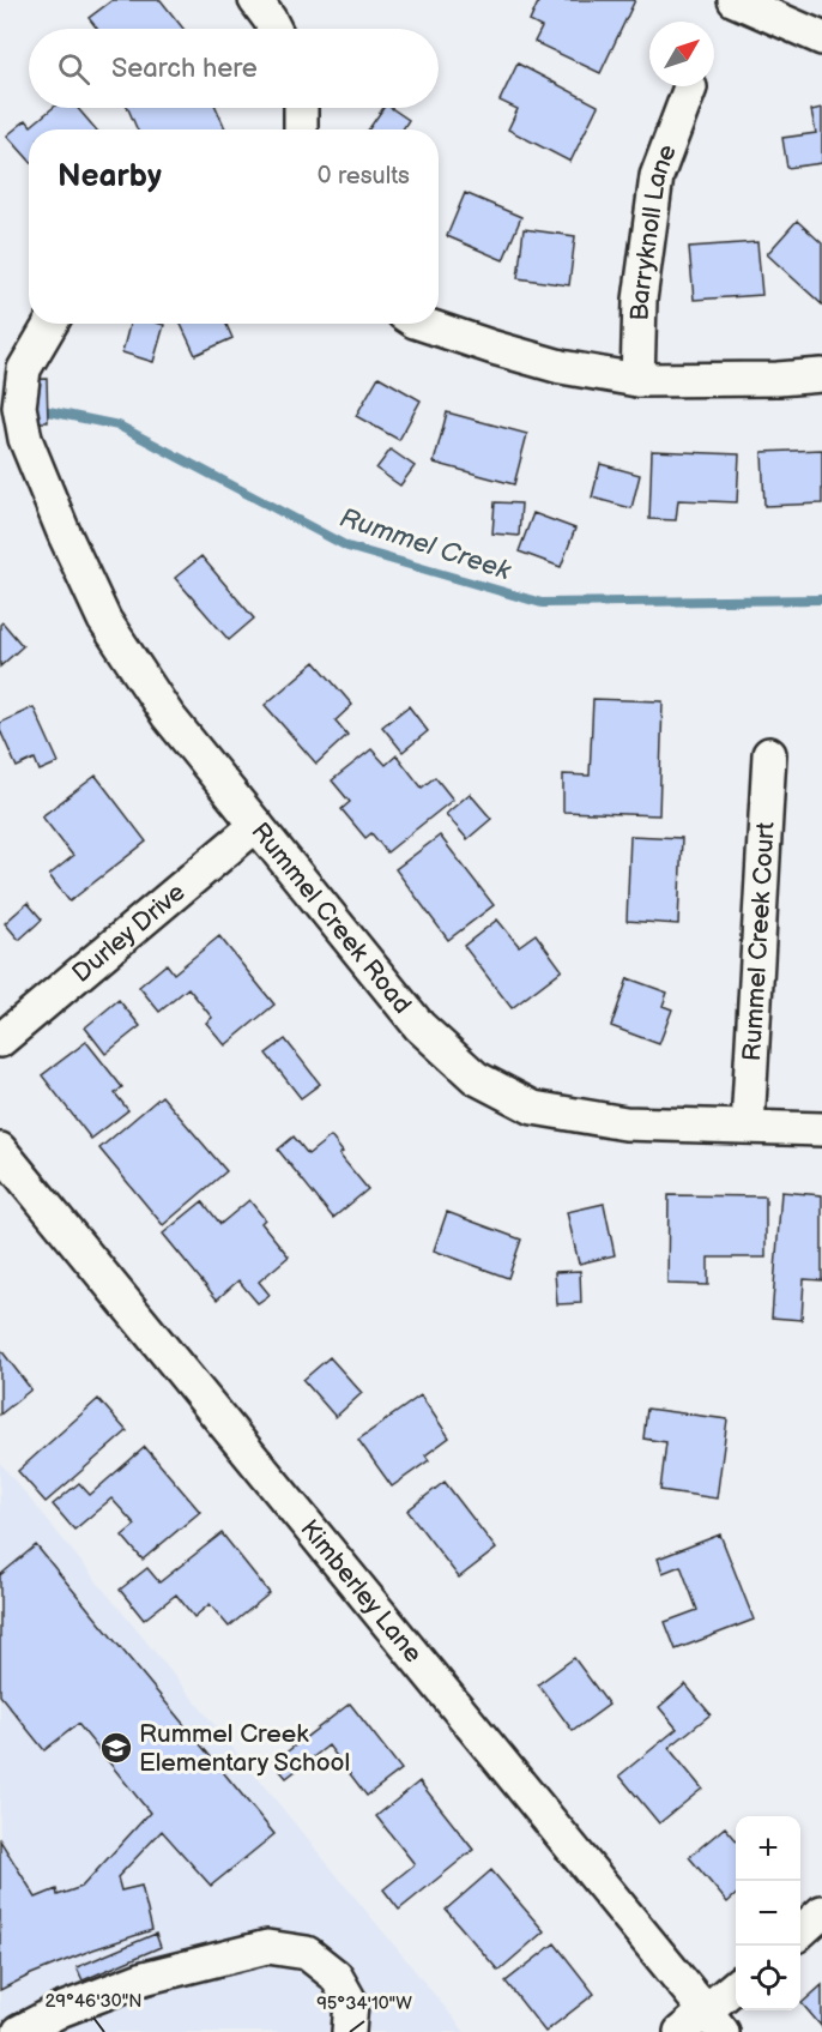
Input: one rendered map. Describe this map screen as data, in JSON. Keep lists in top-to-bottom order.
{
  "streets": {
    "street": [
      "Barryknoll Lane",
      "Rummel Creek Road",
      "Durley Drive",
      "Rummel Creek Court",
      "Kimberley Lane"
    ]
  },
  "crossings": [
    ["Rummel Creek Road", "Durley Drive"],
    ["Rummel Creek Road", "Rummel Creek Court"]
  ],
  "water": ["Rummel Creek"],
  "places": {
    "school or university": ["Rummel Creek Elementary School"]
  },
  "north": "top right",
  "page": {
    "search": "Search here",
    "heading": ["Nearby", "0 results"],
    "map_buttons": ["+", "−"]
  },
  "coordinates": ["29°46'30\"N", "95°34'10\"W"]
}
